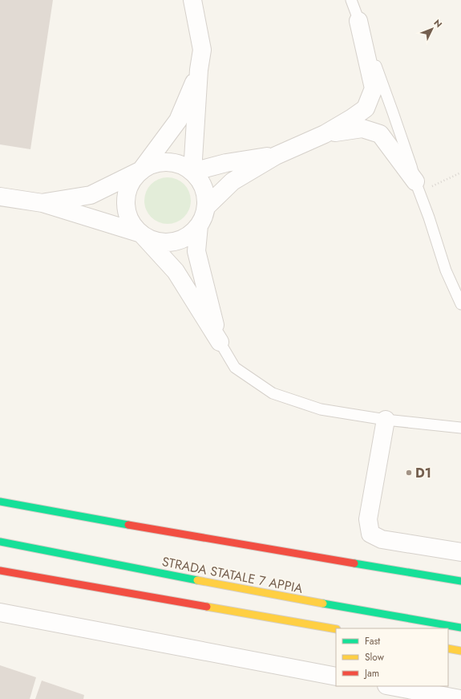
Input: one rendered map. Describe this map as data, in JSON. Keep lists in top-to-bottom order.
{
  "streets": {
    "highway": ["STRADA STATALE 7 APPIA"]
  },
  "places": ["D1"],
  "legend": ["Fast", "Slow", "Jam"],
  "north": "top right"
}
